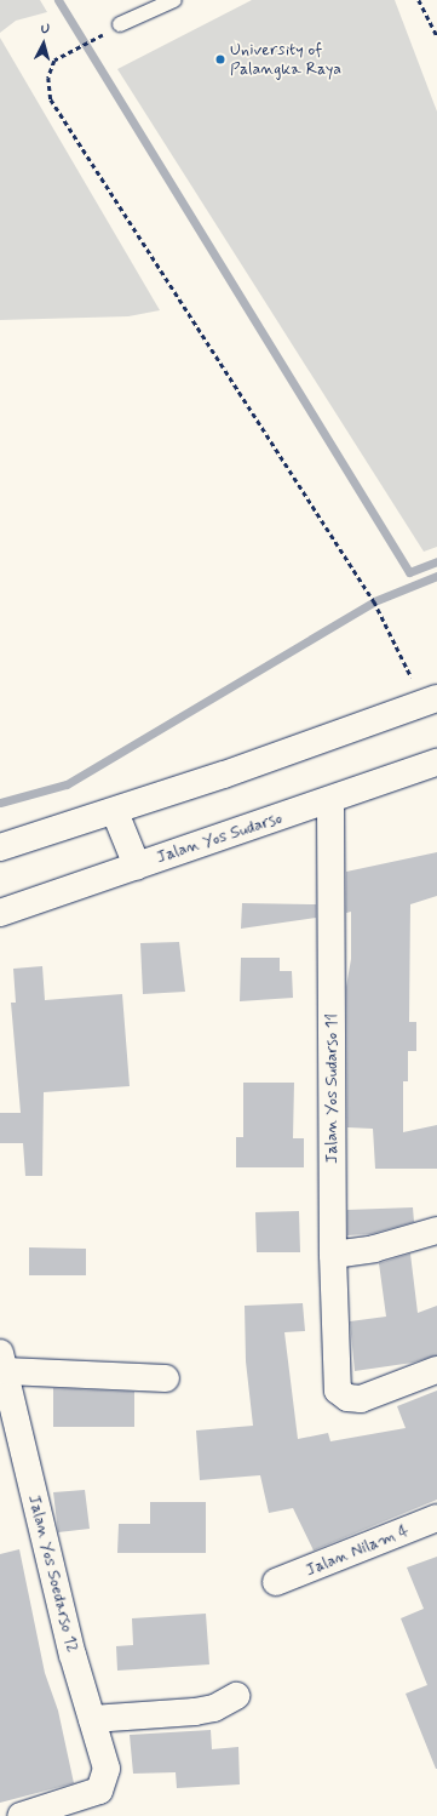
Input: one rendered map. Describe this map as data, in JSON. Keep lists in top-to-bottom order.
{
  "streets": {
    "street": [
      "Jalan Yos Sudarso",
      "Jalan Yos Sudarso 11",
      "Jalan Nilam 4",
      "Jalan Yos Soedarso 12"
    ]
  },
  "crossings": [
    ["Jalan Yos Sudarso", "Jalan Yos Sudarso 11"]
  ],
  "places": ["University of Palangka Raya"],
  "north": "top"
}
